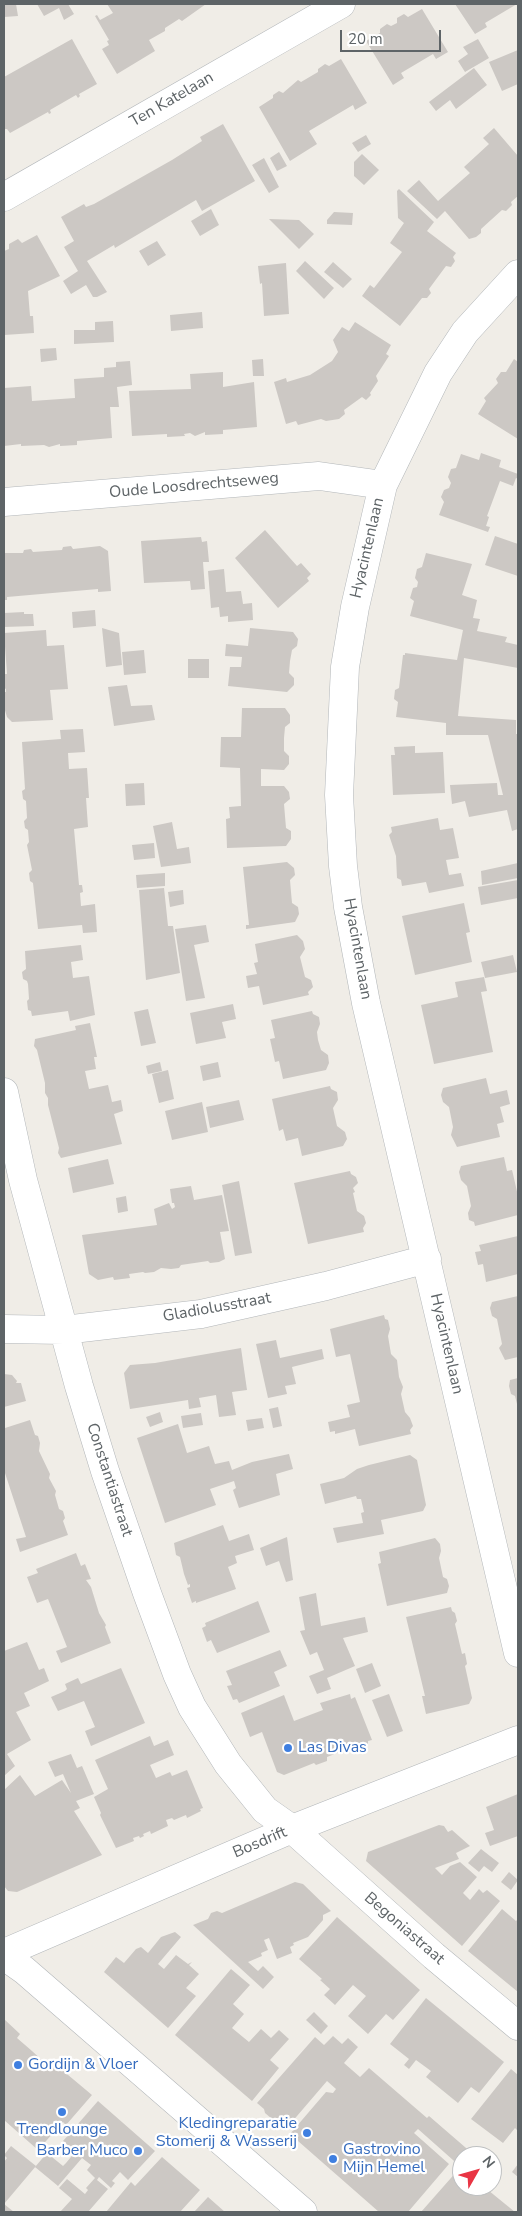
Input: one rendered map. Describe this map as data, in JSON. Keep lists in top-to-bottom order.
{
  "streets": {
    "street": [
      "Ten Katelaan",
      "Oude Loosdrechtseweg",
      "Hyacintenlaan",
      "Gladiolusstraat",
      "Constantiastraat",
      "Bosdrift",
      "Begoniastraat"
    ]
  },
  "crossings": [
    ["Oude Loosdrechtseweg", "Hyacintenlaan"],
    ["Hyacintenlaan", "Gladiolusstraat"],
    ["Gladiolusstraat", "Constantiastraat"],
    ["Constantiastraat", "Bosdrift"],
    ["Constantiastraat", "Begoniastraat"],
    ["Bosdrift", "Begoniastraat"]
  ],
  "places": [
    "Las Divas",
    "Gordijn & Vloer",
    "Trendlounge",
    "Kledingreparatie Stomerij & Wasserij",
    "Barber Muco",
    "Gastrovino Mijn Hemel"
  ],
  "scale_bar": "20 m",
  "north": "top right"
}
